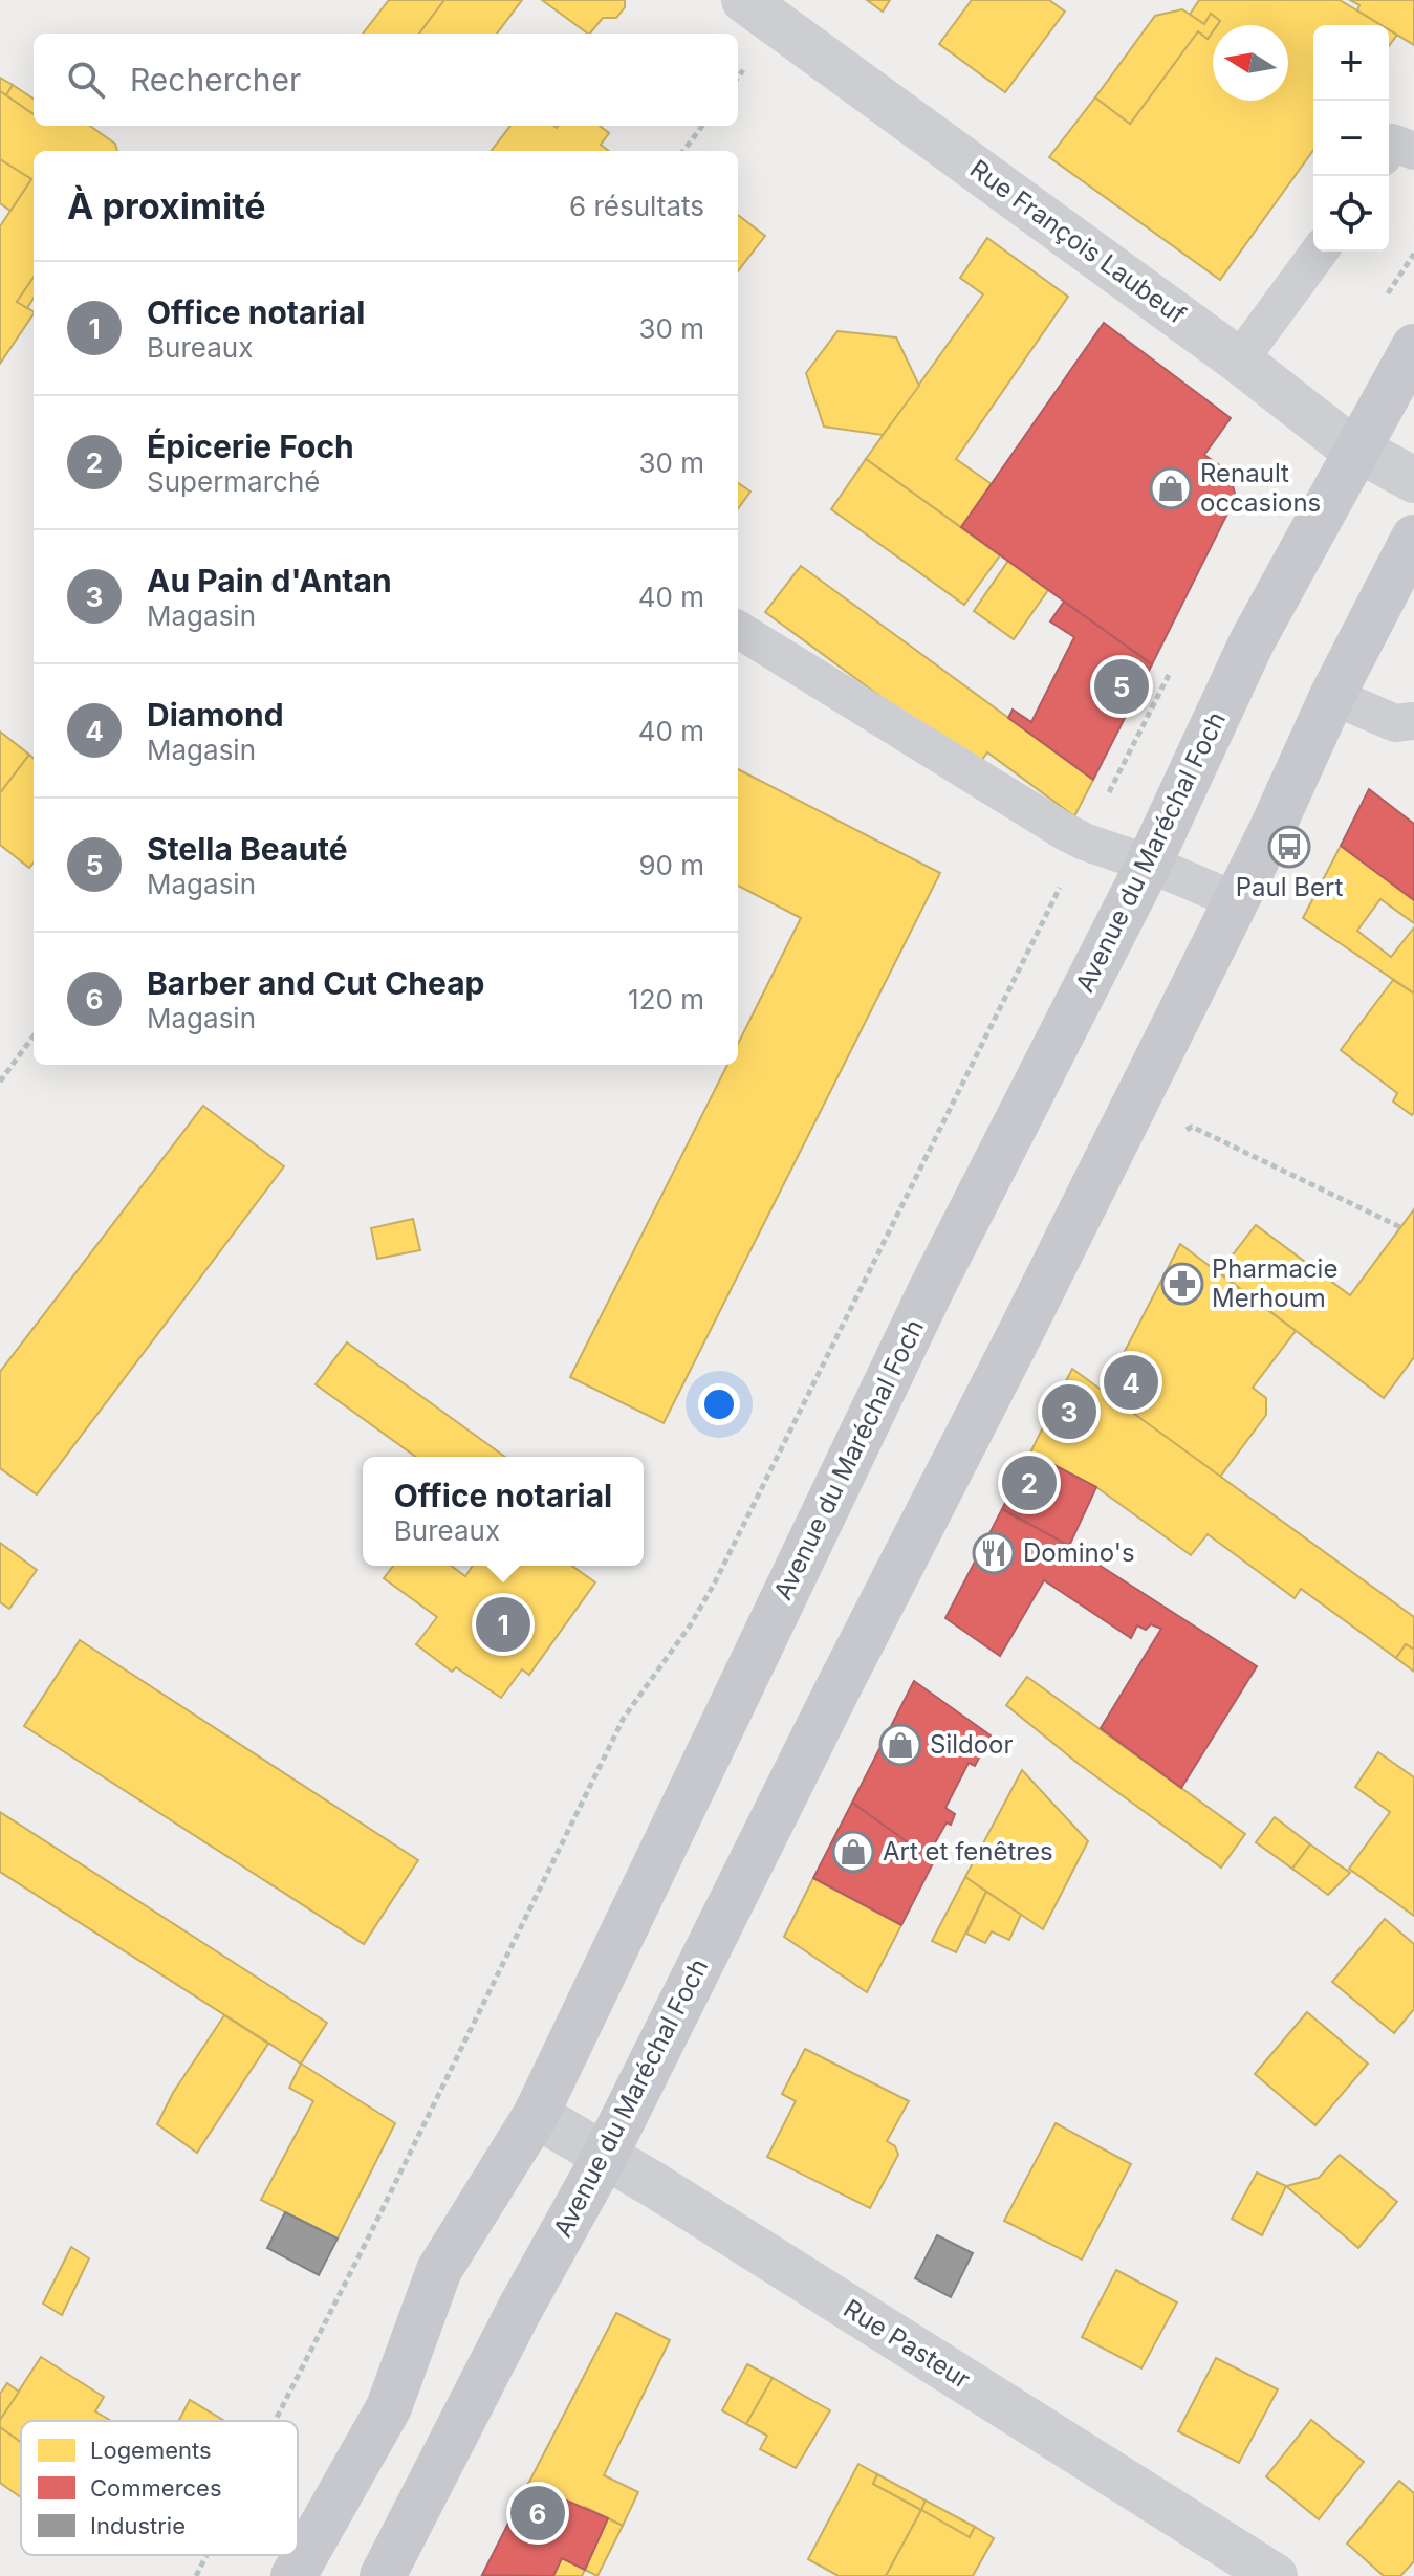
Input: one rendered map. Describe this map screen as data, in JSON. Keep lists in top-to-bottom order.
{
  "streets": {
    "main road": ["Avenue du Maréchal Foch"],
    "street": ["Rue François Laubeuf", "Rue Pasteur"]
  },
  "crossings": [
    ["Rue François Laubeuf", "Avenue du Maréchal Foch"],
    ["Avenue du Maréchal Foch", "Rue Pasteur"]
  ],
  "places": {
    "shop": ["Renault occasions", "Sildoor", "Art et fenêtres"],
    "bus stop": ["Paul Bert"],
    "pharmacy": ["Pharmacie Merhoum"],
    "restaurant": ["Domino's"]
  },
  "legend": ["Logements", "Commerces", "Industrie"],
  "north": "left",
  "page": {
    "map_buttons": ["+", "−"],
    "search": "Rechercher",
    "heading": ["À proximité", "6 résultats"],
    "list": [
      {
        "mark": "1",
        "name": "Office notarial",
        "note": "Bureaux",
        "value": "30 m"
      },
      {
        "mark": "2",
        "name": "Épicerie Foch",
        "note": "Supermarché",
        "value": "30 m"
      },
      {
        "mark": "3",
        "name": "Au Pain d'Antan",
        "note": "Magasin",
        "value": "40 m"
      },
      {
        "mark": "4",
        "name": "Diamond",
        "note": "Magasin",
        "value": "40 m"
      },
      {
        "mark": "5",
        "name": "Stella Beauté",
        "note": "Magasin",
        "value": "90 m"
      },
      {
        "mark": "6",
        "name": "Barber and Cut Cheap",
        "note": "Magasin",
        "value": "120 m"
      }
    ],
    "pins": [
      "5",
      "4",
      "3",
      "2",
      "1",
      "6"
    ],
    "popup": ["Office notarial", "Bureaux"]
  }
}
